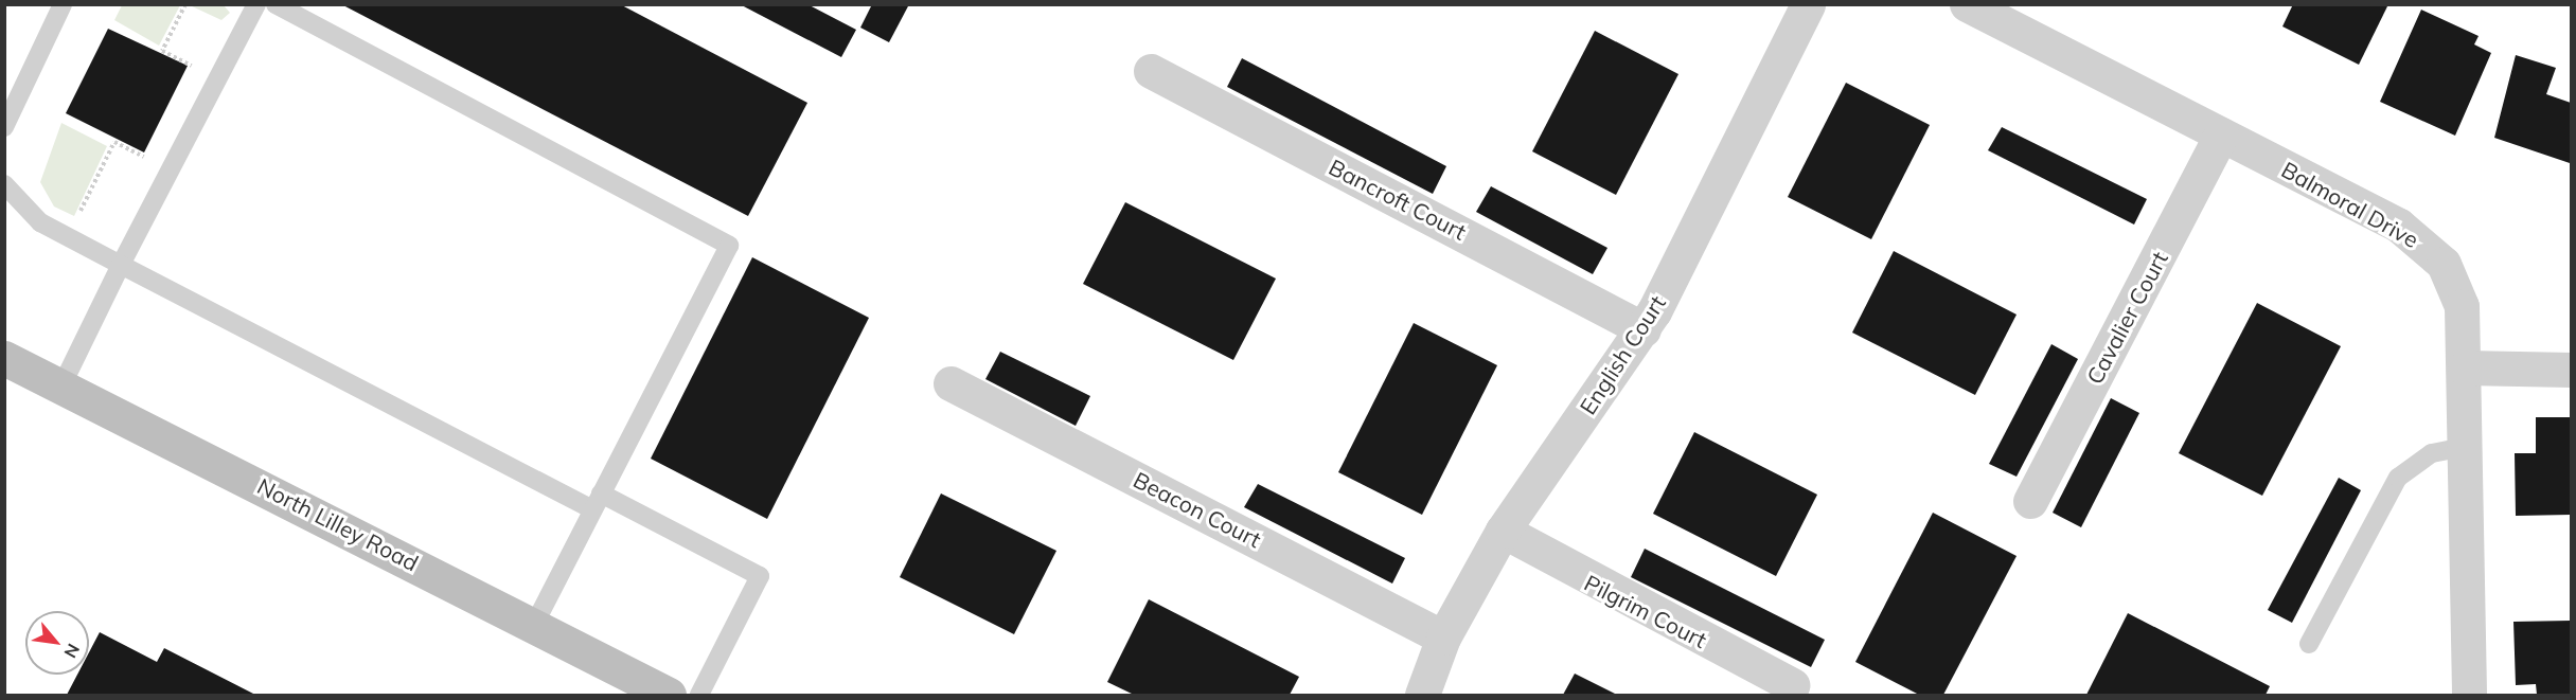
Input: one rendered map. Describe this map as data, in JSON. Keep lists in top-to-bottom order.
{
  "streets": {
    "street": [
      "Bancroft Court",
      "Balmoral Drive",
      "Cavalier Court",
      "English Court",
      "Beacon Court",
      "North Lilley Road",
      "Pilgrim Court"
    ]
  },
  "crossings": [
    ["Bancroft Court", "English Court"],
    ["Balmoral Drive", "Cavalier Court"],
    ["English Court", "Beacon Court"],
    ["English Court", "Pilgrim Court"]
  ],
  "north": "bottom right"
}
